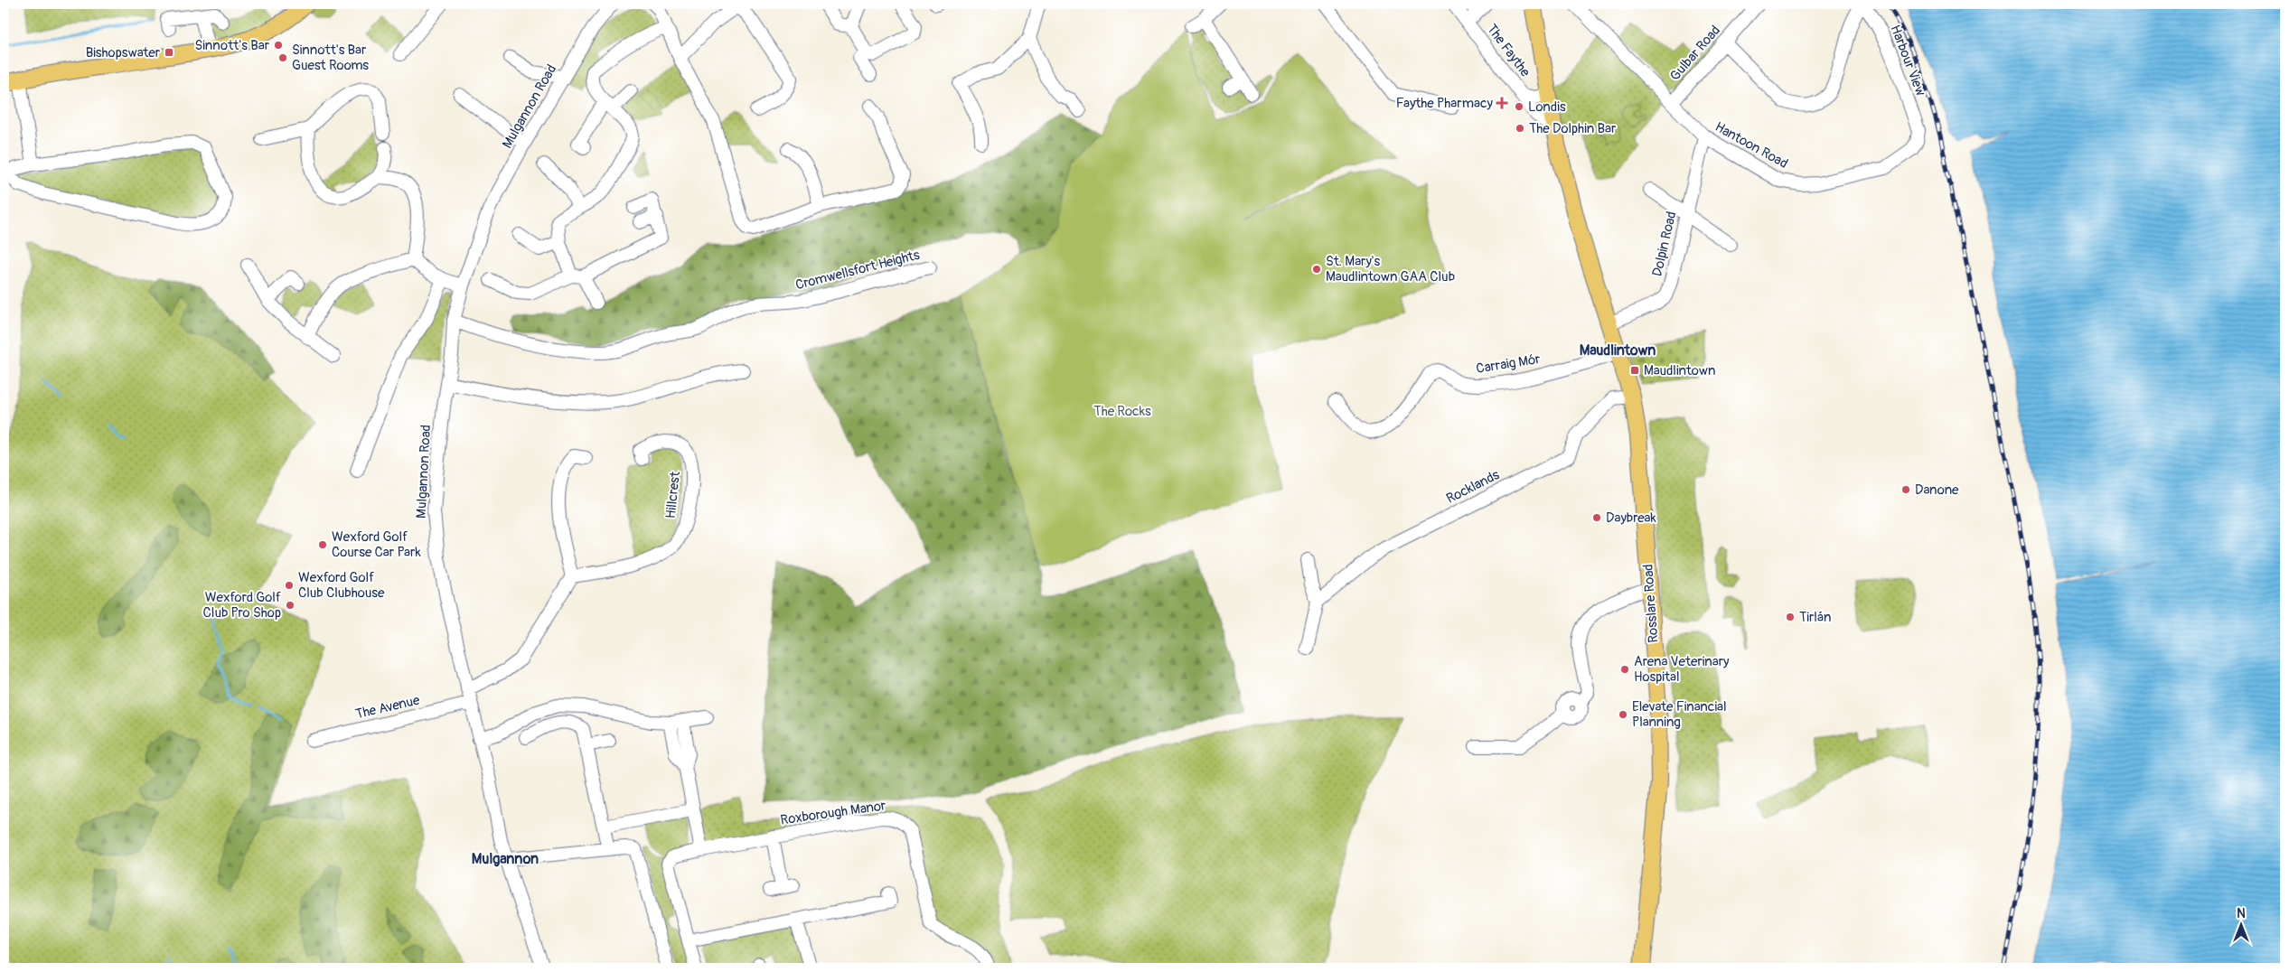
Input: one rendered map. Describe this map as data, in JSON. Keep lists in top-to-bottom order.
{
  "streets": {
    "main road": ["Rosslare Road"],
    "street": [
      "The Faythe",
      "Gulbar Road",
      "Harbour View",
      "Mulgannon Road",
      "Hantoon Road",
      "Dolpin Road",
      "Cromwellsfort Heights",
      "Carraig Mór",
      "Rocklands",
      "Hillcrest",
      "The Avenue",
      "Roxborough Manor"
    ]
  },
  "crossings": [
    ["Gulbar Road", "Hantoon Road"],
    ["Harbour View", "Hantoon Road"],
    ["Mulgannon Road", "Cromwellsfort Heights"],
    ["Mulgannon Road", "The Avenue"],
    ["Hantoon Road", "Dolpin Road"],
    ["Dolpin Road", "Rosslare Road"],
    ["Carraig Mór", "Rosslare Road"],
    ["Rocklands", "Rosslare Road"]
  ],
  "districts": ["Maudlintown", "Mulgannon"],
  "parks": ["The Rocks"],
  "places": {
    "other": [
      "Sinnott's Bar",
      "Sinnott's Bar Guest Rooms",
      "Londis",
      "The Dolphin Bar",
      "St. Mary's Maudlintown GAA Club",
      "Danone",
      "Daybreak",
      "Wexford Golf Course Car Park",
      "Wexford Golf Club Clubhouse",
      "Wexford Golf Club Pro Shop",
      "Tirlán",
      "Arena Veterinary Hospital",
      "Elevate Financial Planning"
    ],
    "transit": ["Bishopswater", "Maudlintown"],
    "health": ["Faythe Pharmacy"]
  },
  "north": "top"
}
